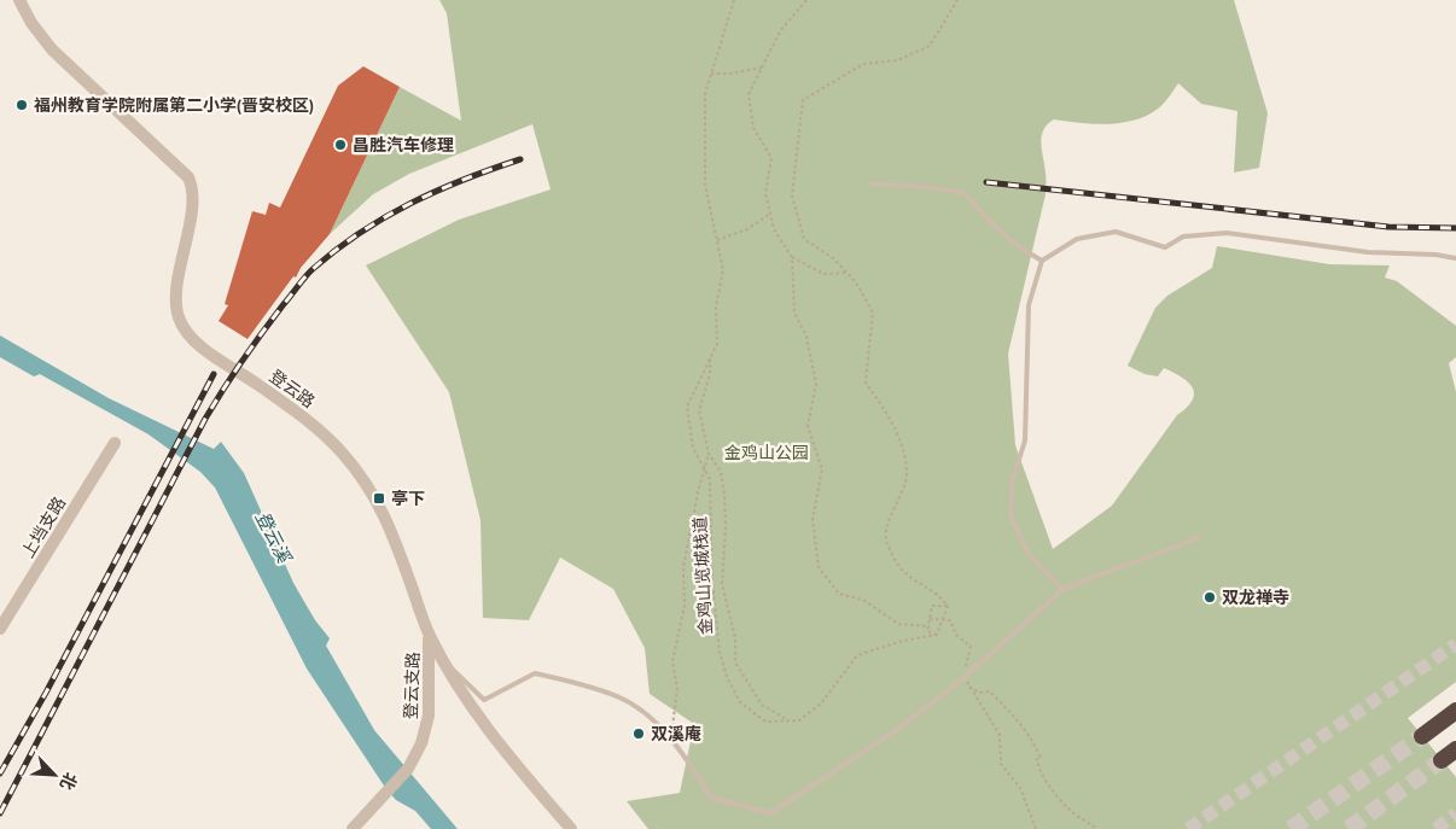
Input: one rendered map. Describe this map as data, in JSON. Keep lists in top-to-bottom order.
{
  "streets": {
    "street": ["登云路", "上垱支路", "登云支路"],
    "path": ["金鸡山览城栈道"]
  },
  "crossings": [
    ["登云路", "登云支路"]
  ],
  "water": ["登云溪"],
  "parks": ["金鸡山公园"],
  "places": {
    "other": [
      "福州教育学院附属第二小学(晋安校区)",
      "昌胜汽车修理",
      "双龙禅寺",
      "双溪庵"
    ],
    "transit": ["亭下"]
  },
  "north": "bottom right"
}
